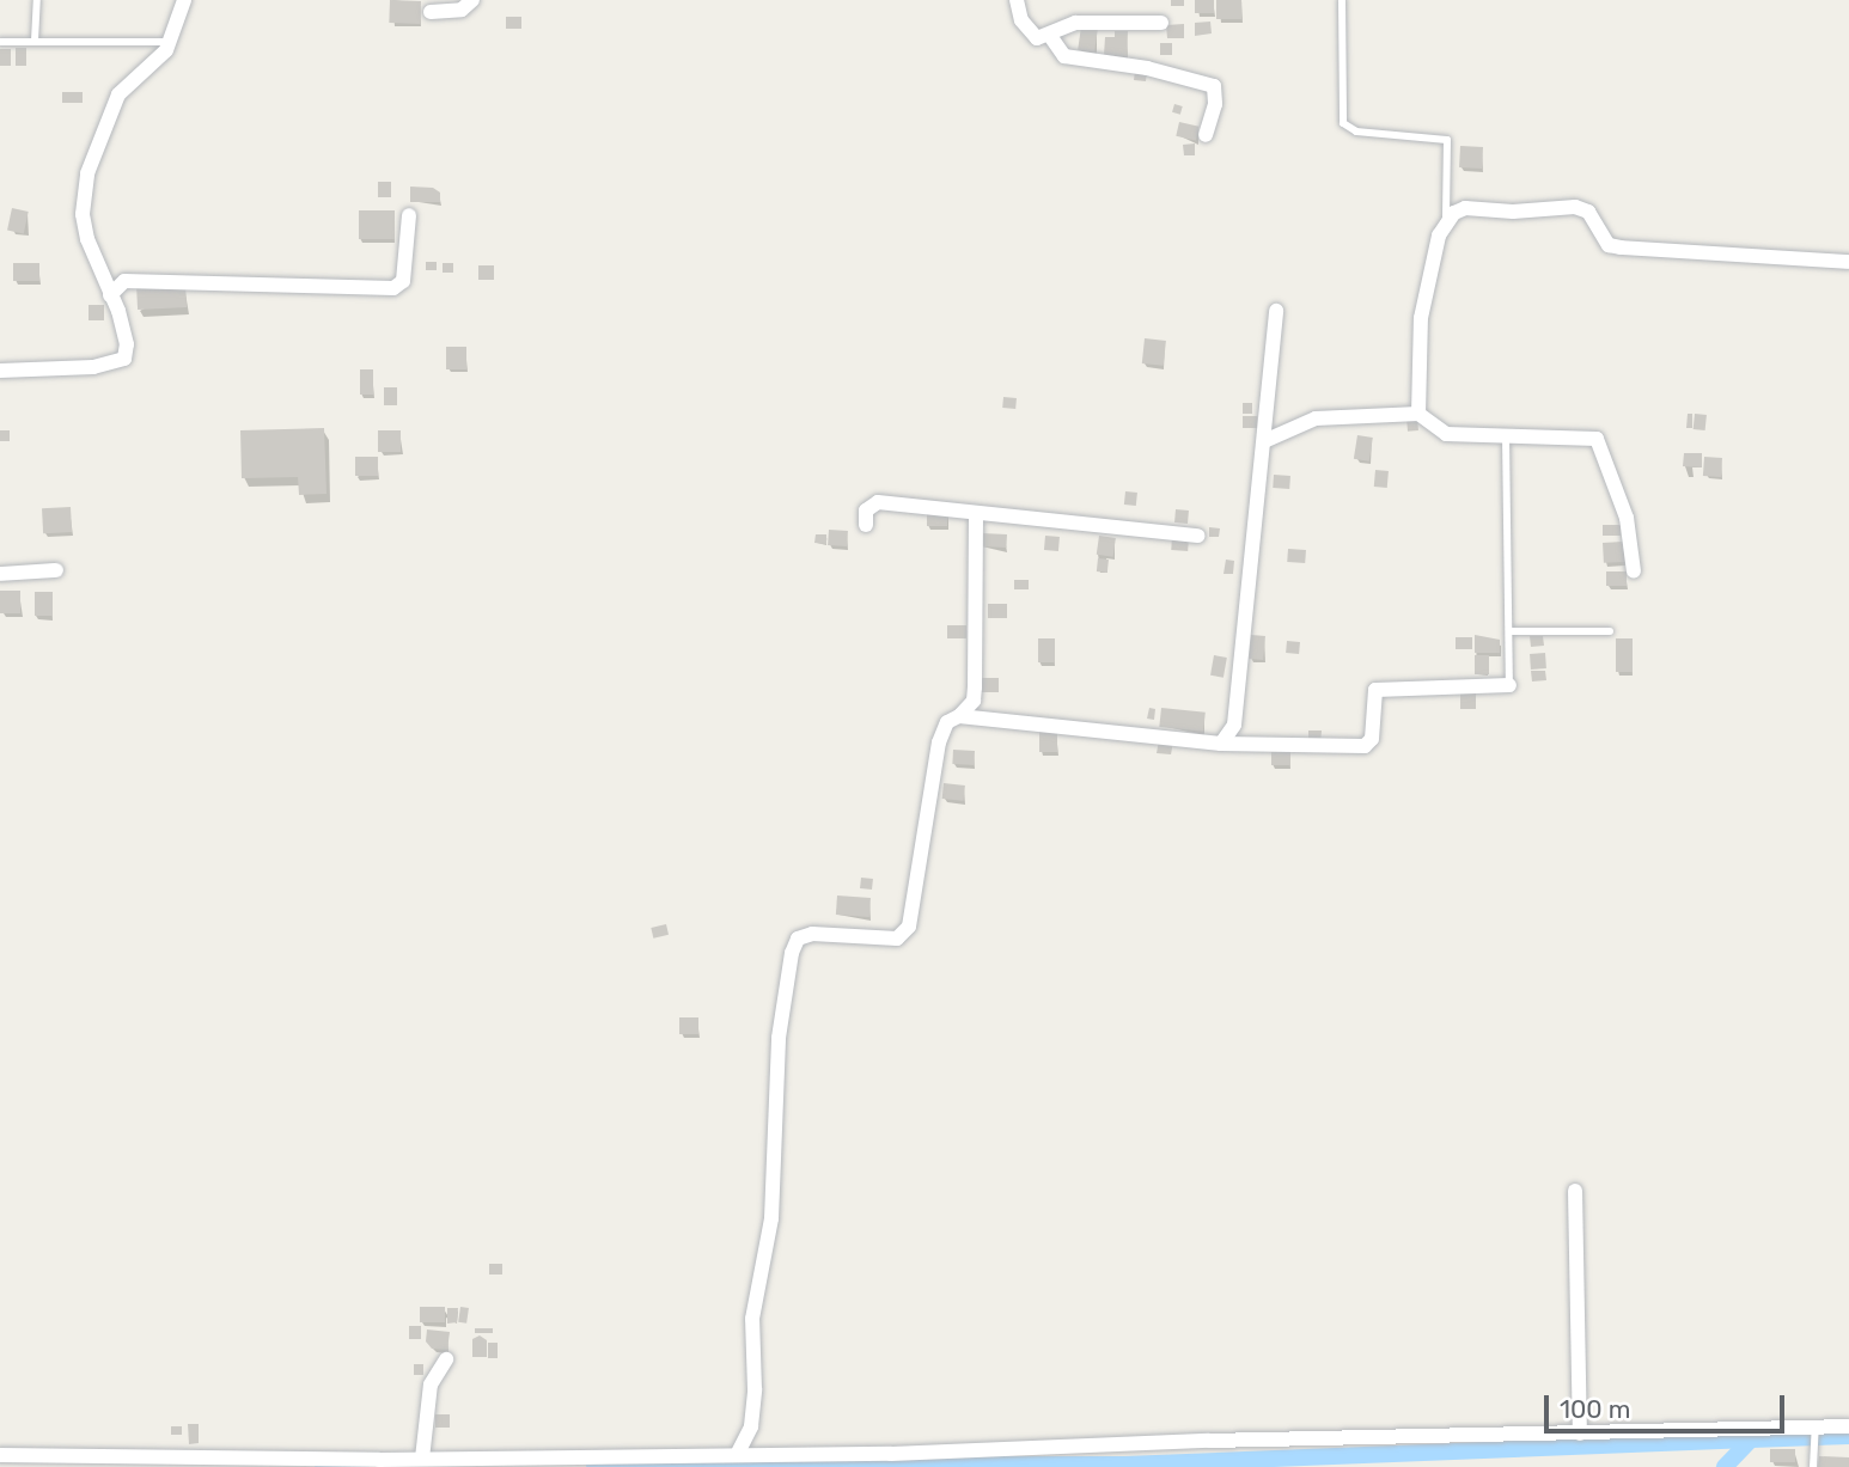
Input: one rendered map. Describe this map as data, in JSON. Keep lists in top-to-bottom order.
{
  "scale_bar": "100 m"
}
